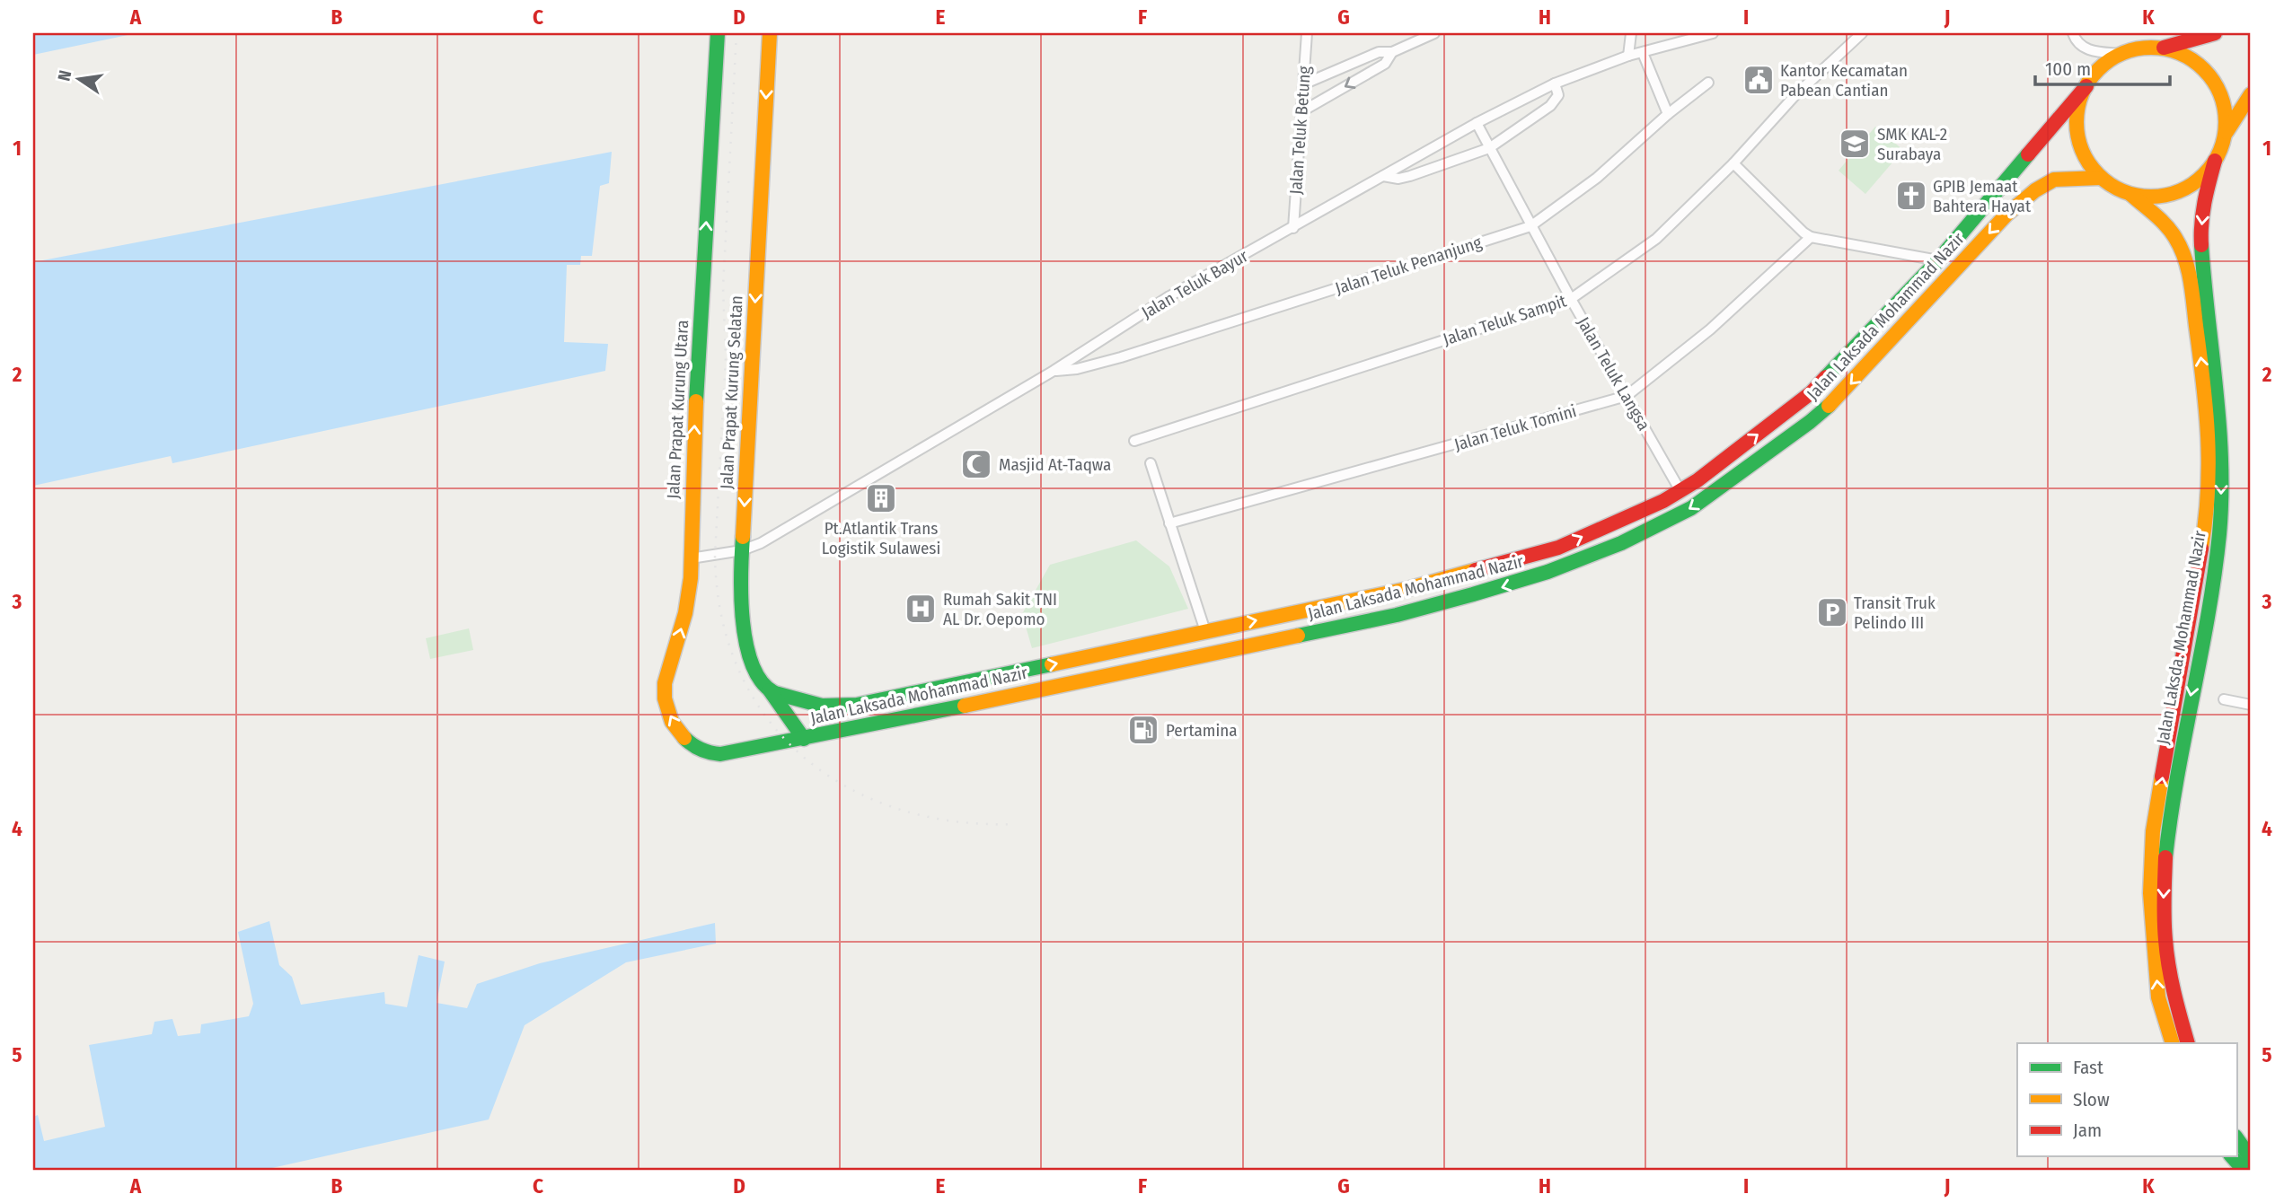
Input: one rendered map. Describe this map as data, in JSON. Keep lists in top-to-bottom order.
{
  "streets": {
    "street": [
      "Jalan Teluk Betung",
      "Jalan Teluk Penanjung",
      "Jalan Teluk Bayur",
      "Jalan Laksada Mohammad Nazir",
      "Jalan Teluk Sampit",
      "Jalan Teluk Langsa",
      "Jalan Prapat Kurung Selatan",
      "Jalan Prapat Kurung Utara",
      "Jalan Teluk Tomini",
      "Jalan Laksda. Mohammad Nazir"
    ]
  },
  "crossings": [
    ["Jalan Teluk Betung", "Jalan Teluk Bayur"],
    ["Jalan Teluk Penanjung", "Jalan Teluk Bayur"],
    ["Jalan Teluk Penanjung", "Jalan Teluk Langsa"],
    ["Jalan Teluk Bayur", "Jalan Teluk Langsa"],
    ["Jalan Teluk Bayur", "Jalan Prapat Kurung Selatan"],
    ["Jalan Teluk Bayur", "Jalan Prapat Kurung Utara"],
    ["Jalan Laksada Mohammad Nazir", "Jalan Teluk Langsa"],
    ["Jalan Laksada Mohammad Nazir", "Jalan Prapat Kurung Selatan"],
    ["Jalan Laksada Mohammad Nazir", "Jalan Prapat Kurung Utara"],
    ["Jalan Laksada Mohammad Nazir", "Jalan Laksda. Mohammad Nazir"],
    ["Jalan Teluk Sampit", "Jalan Teluk Langsa"],
    ["Jalan Teluk Langsa", "Jalan Teluk Tomini"]
  ],
  "one_way": ["Jalan Prapat Kurung Selatan", "Jalan Prapat Kurung Utara"],
  "places": {
    "public building": ["Kantor Kecamatan Pabean Cantian"],
    "school or university": ["SMK KAL-2 Surabaya"],
    "church": ["GPIB Jemaat Bahtera Hayat"],
    "mosque": ["Masjid At-Taqwa"],
    "building": ["Pt.Atlantik Trans Logistik Sulawesi"],
    "hospital": ["Rumah Sakit TNI AL Dr. Oepomo"],
    "parking": ["Transit Truk Pelindo III"],
    "fuel station": ["Pertamina"]
  },
  "legend": ["Fast", "Slow", "Jam"],
  "scale_bar": "100 m",
  "north": "left",
  "grid": {
    "columns": [
      "A",
      "B",
      "C",
      "D",
      "E",
      "F",
      "G",
      "H",
      "I",
      "J",
      "K"
    ],
    "rows": [
      "1",
      "2",
      "3",
      "4",
      "5"
    ]
  }
}
